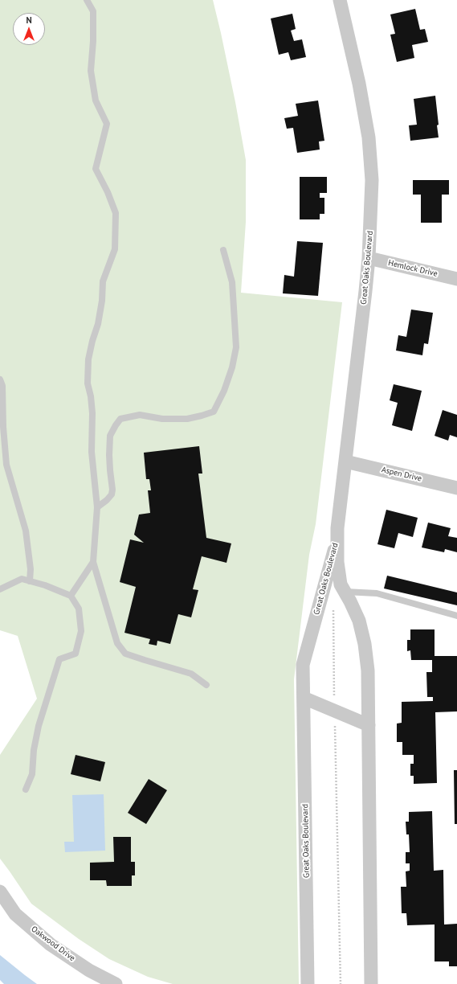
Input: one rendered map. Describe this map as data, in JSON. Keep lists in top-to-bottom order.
{
  "streets": {
    "street": [
      "Great Oaks Boulevard",
      "Hemlock Drive",
      "Aspen Drive",
      "Oakwood Drive"
    ]
  },
  "crossings": [
    ["Great Oaks Boulevard", "Hemlock Drive"],
    ["Great Oaks Boulevard", "Aspen Drive"]
  ],
  "north": "top"
}
